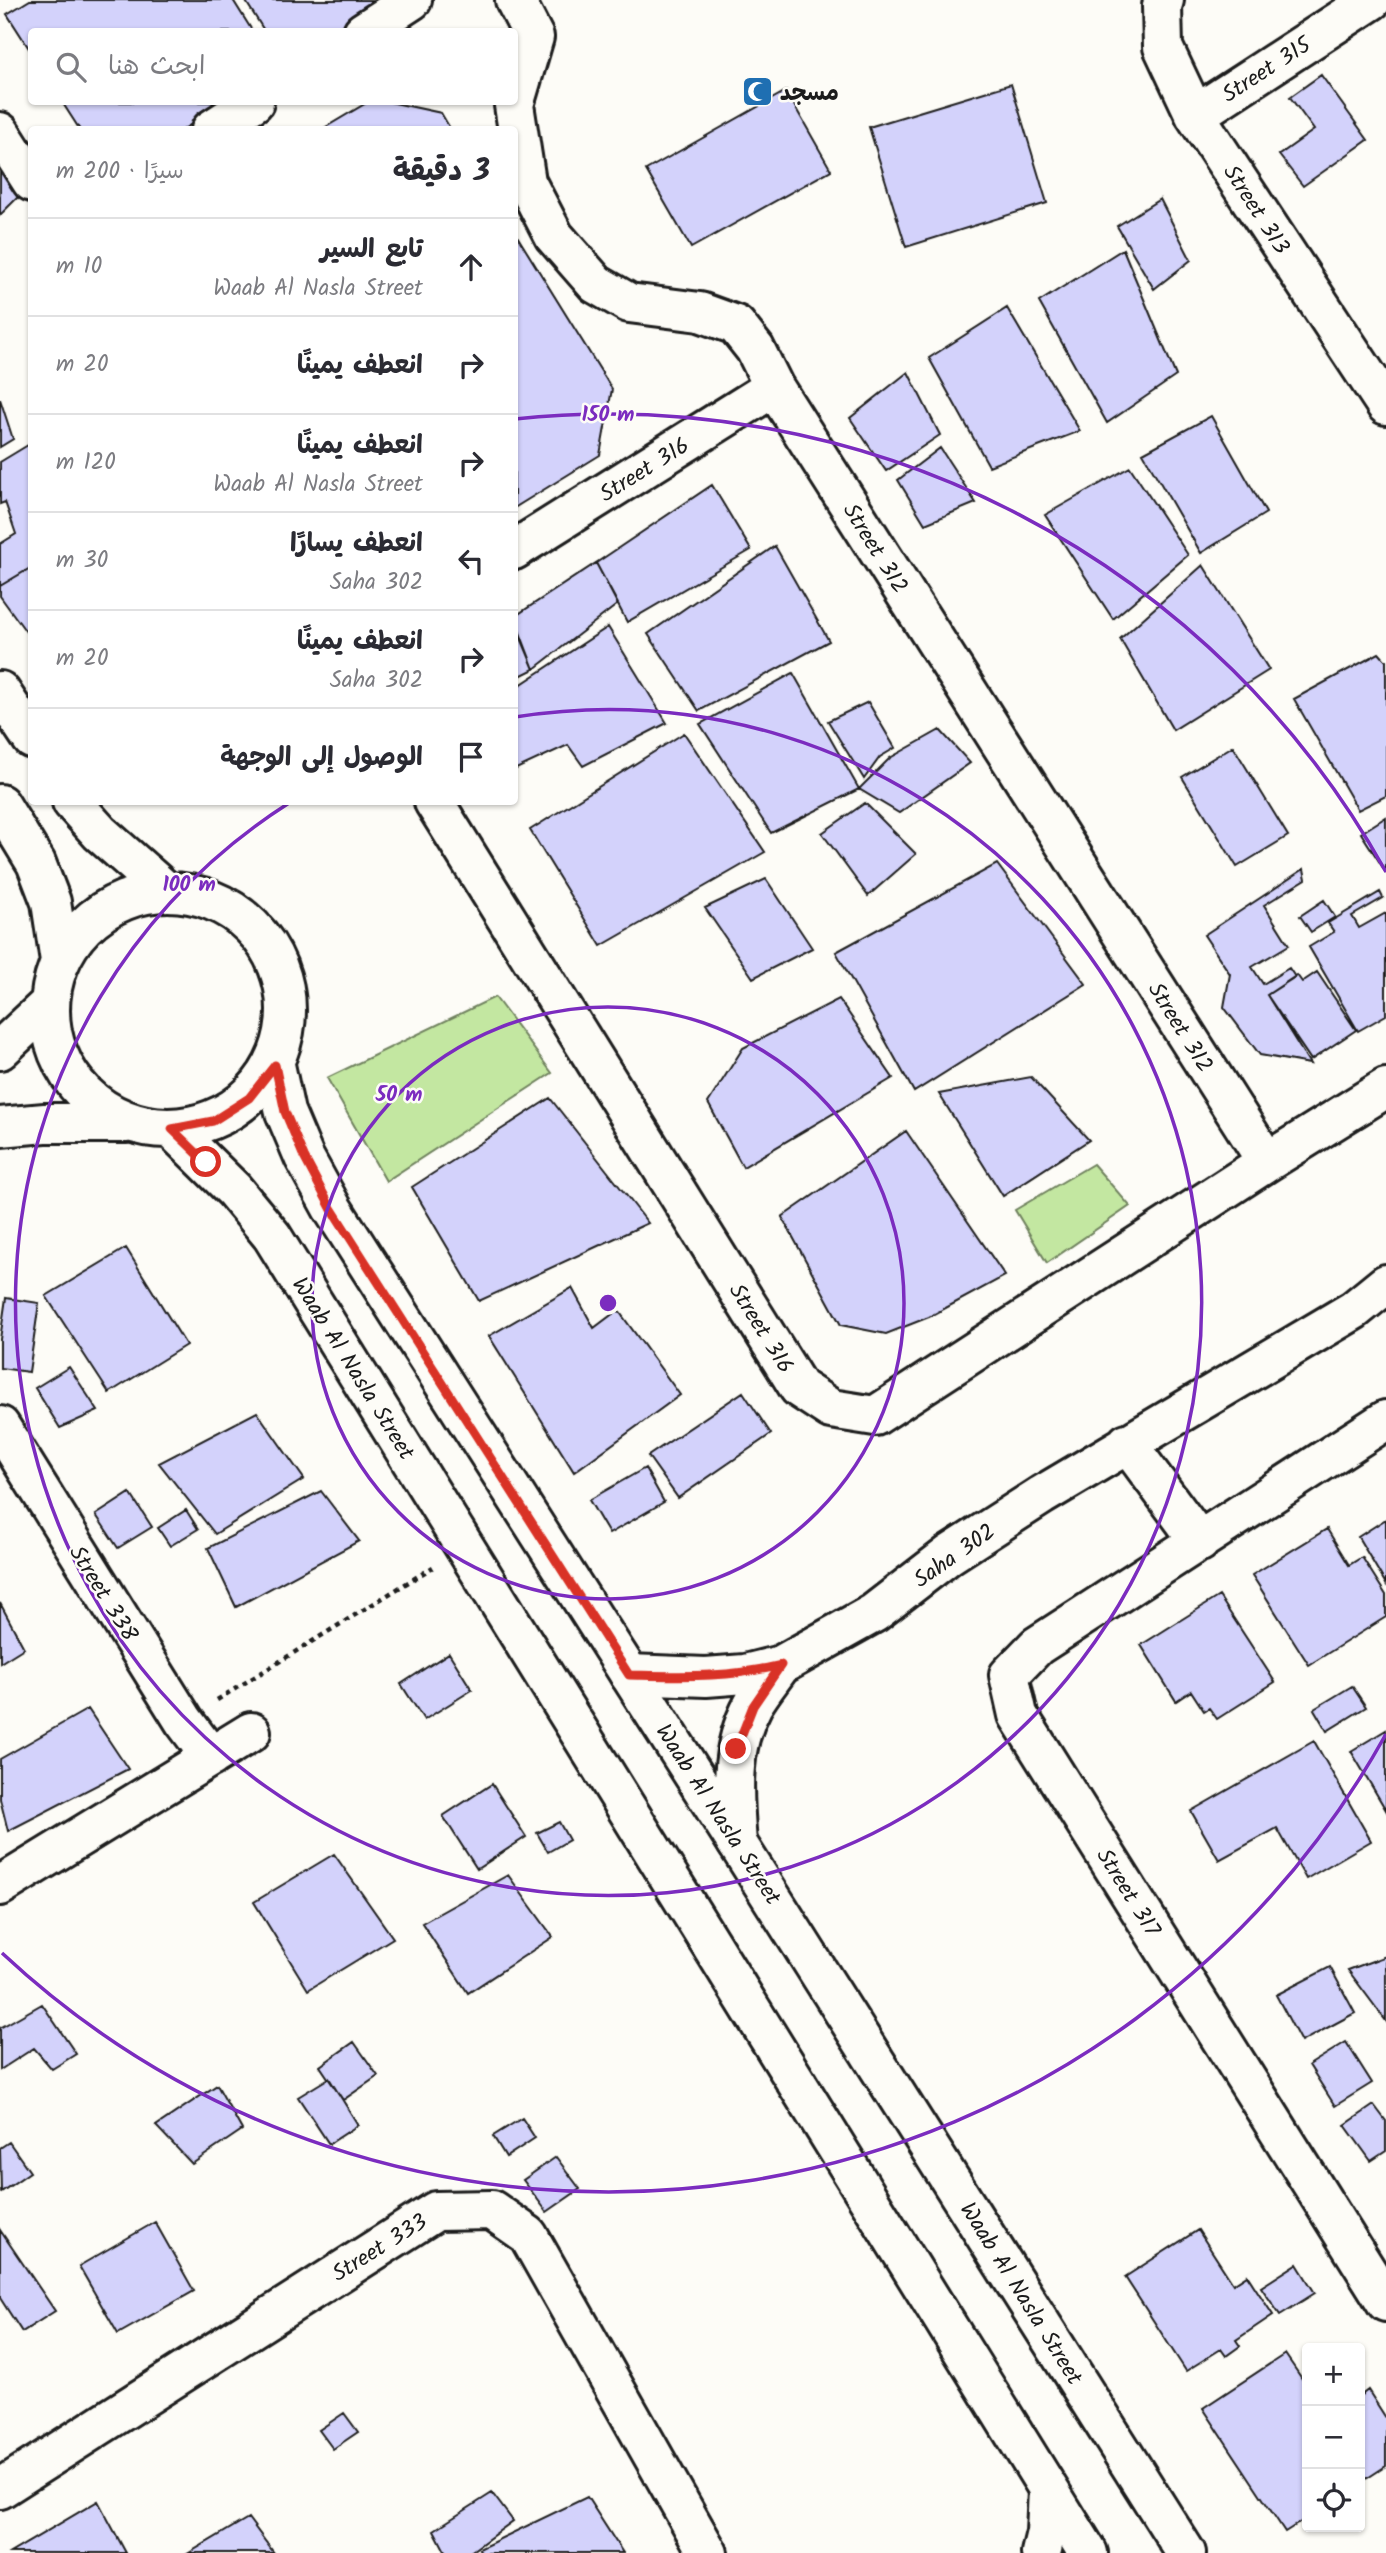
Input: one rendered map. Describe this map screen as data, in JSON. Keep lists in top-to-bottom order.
{
  "streets": {
    "street": [
      "Street 315",
      "Street 313",
      "Street 316",
      "Street 312",
      "Waab Al Nasla Street",
      "Saha 302",
      "Street 338",
      "Street 317",
      "Street 333"
    ]
  },
  "crossings": [
    ["Street 315", "Street 313"],
    ["Street 316", "Street 312"],
    ["Waab Al Nasla Street", "Saha 302"]
  ],
  "places": {
    "mosque": ["مسجد"]
  },
  "page": {
    "search": "ابحث هنا",
    "heading": ["3 دقيقة", "سيرًا · 200 m"],
    "list": [
      ["تابع السير", "Waab Al Nasla Street", "10 m"],
      ["انعطف يمينًا", "20 m"],
      ["انعطف يمينًا", "Waab Al Nasla Street", "120 m"],
      ["انعطف يسارًا", "Saha 302", "30 m"],
      ["انعطف يمينًا", "Saha 302", "20 m"],
      "الوصول إلى الوجهة"
    ],
    "map_buttons": ["+", "−"]
  },
  "rings": ["150 m", "100 m", "50 m"]
}
